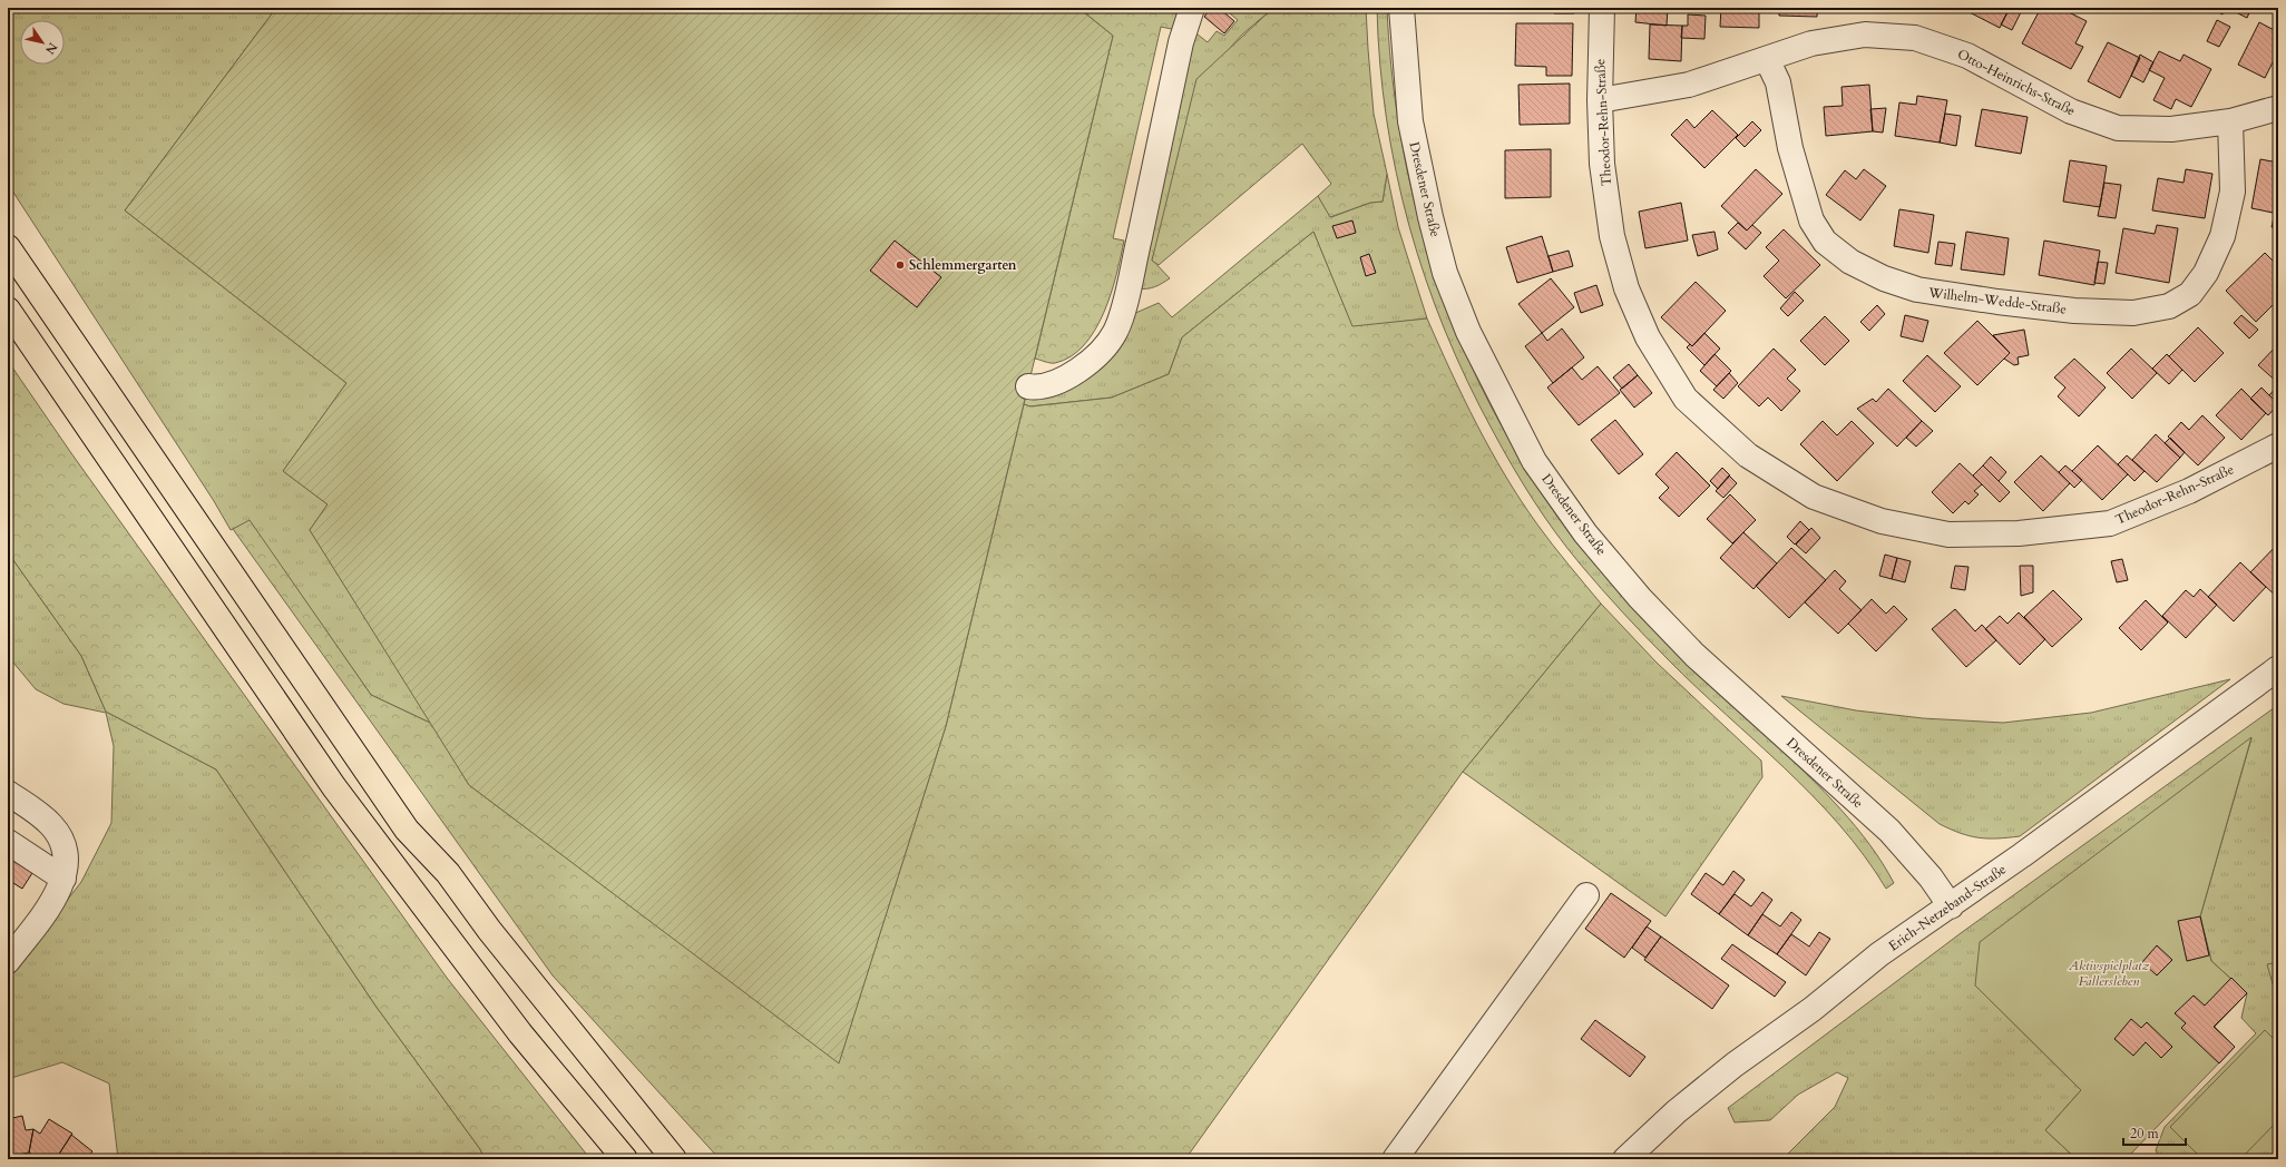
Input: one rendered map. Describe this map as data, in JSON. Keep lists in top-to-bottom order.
{
  "streets": {
    "street": [
      "Otto-Heinrichs-Straße",
      "Theodor-Rehn-Straße",
      "Dresdener Straße",
      "Wilhelm-Wedde-Straße",
      "Erich-Netzeband-Straße"
    ]
  },
  "crossings": [
    ["Otto-Heinrichs-Straße", "Theodor-Rehn-Straße"],
    ["Otto-Heinrichs-Straße", "Wilhelm-Wedde-Straße"],
    ["Dresdener Straße", "Erich-Netzeband-Straße"]
  ],
  "parks": ["Aktivspielplatz Fallersleben"],
  "places": ["Schlemmergarten"],
  "scale_bar": "20 m",
  "north": "bottom right"
}
